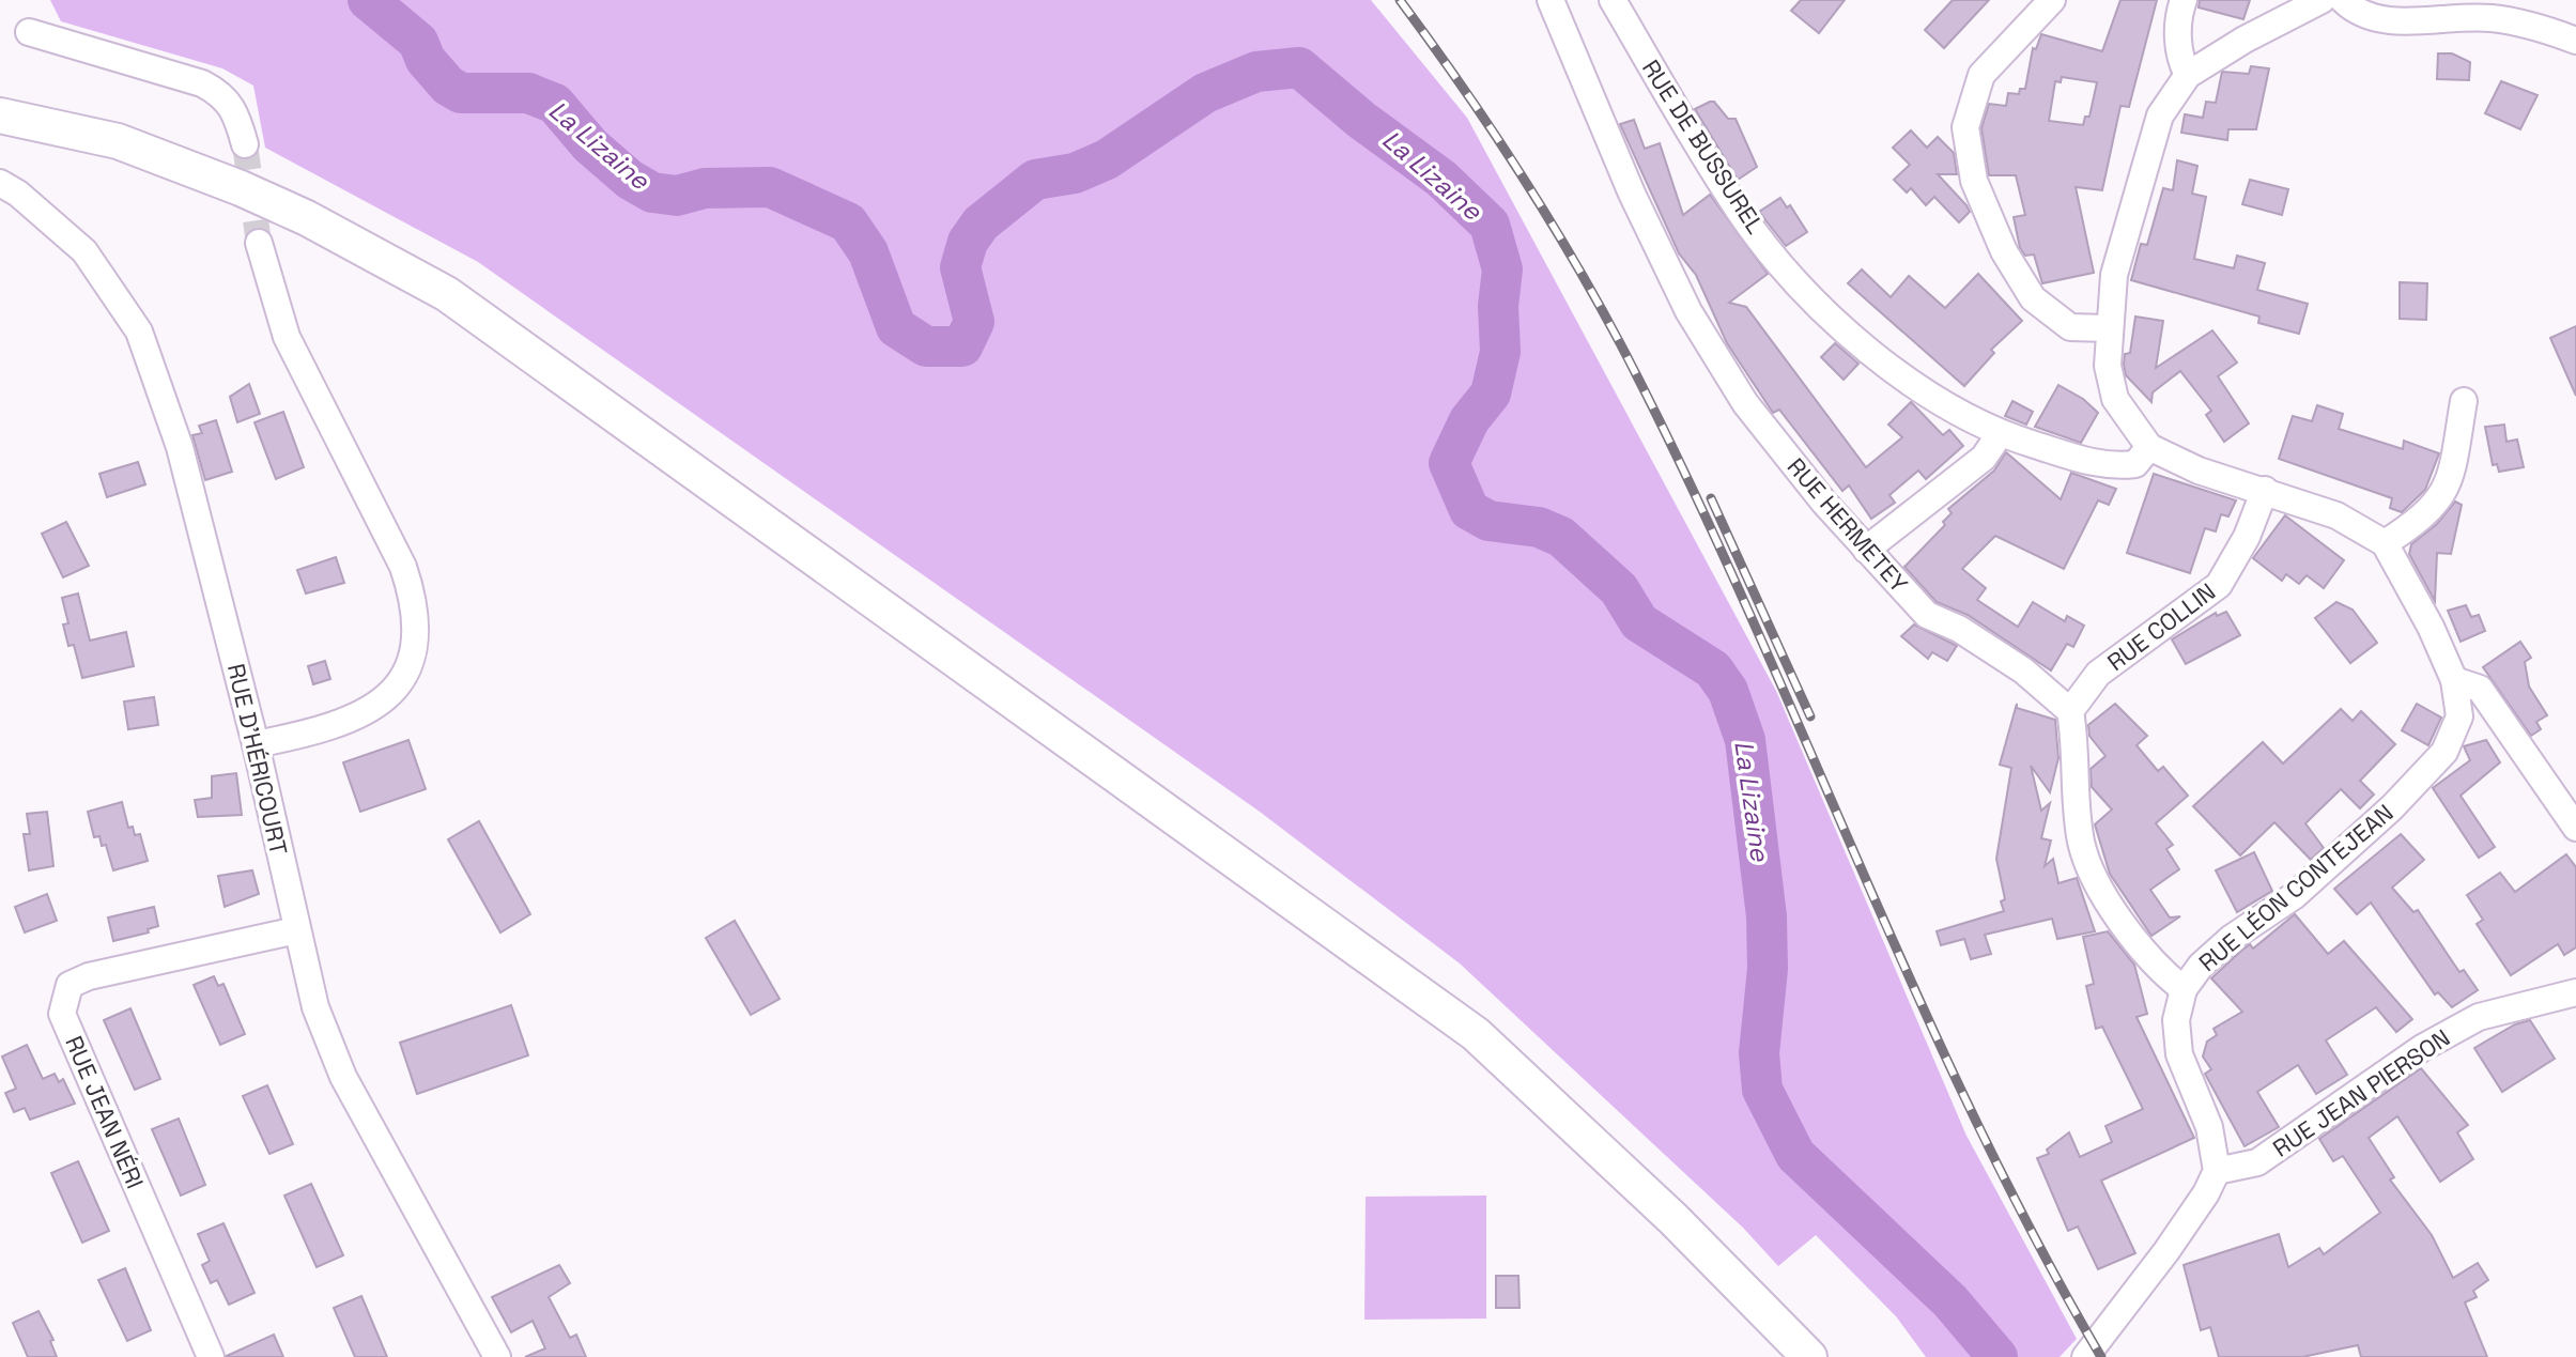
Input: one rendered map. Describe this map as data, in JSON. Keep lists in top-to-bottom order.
{
  "streets": {
    "street": [
      "RUE DE BUSSUREL",
      "RUE HERMETEY",
      "RUE COLLIN",
      "RUE D'HÉRICOURT",
      "RUE LÉON CONTEJEAN",
      "RUE JEAN PIERSON",
      "RUE JEAN NÉRI"
    ]
  },
  "crossings": [
    ["RUE HERMETEY", "RUE COLLIN"],
    ["RUE D'HÉRICOURT", "RUE JEAN NÉRI"],
    ["RUE LÉON CONTEJEAN", "RUE JEAN PIERSON"]
  ],
  "water": ["La Lizaine"]
}
